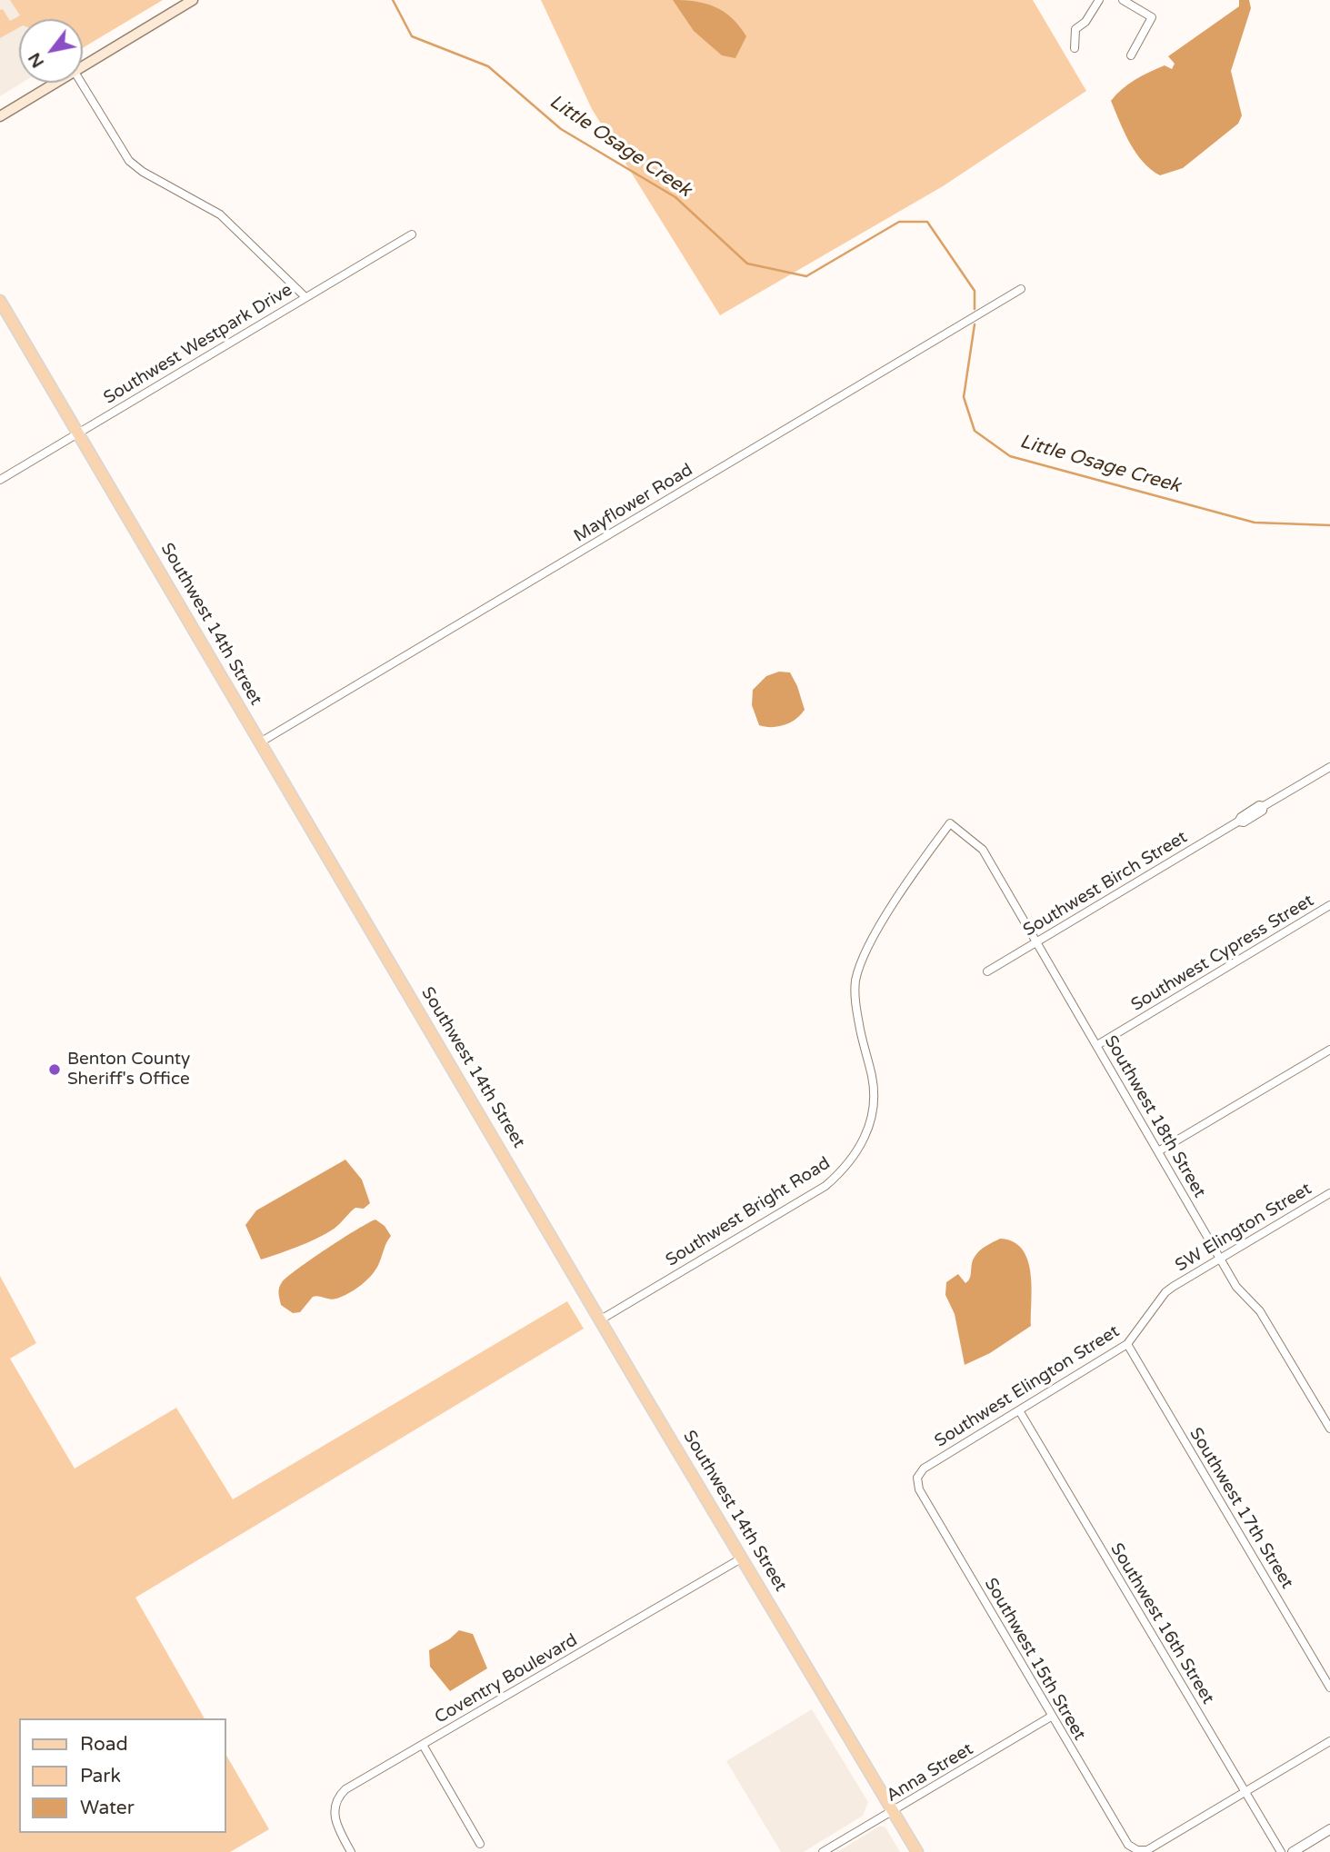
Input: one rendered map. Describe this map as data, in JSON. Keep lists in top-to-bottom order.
{
  "streets": {
    "main road": ["Southwest 14th Street"],
    "street": [
      "Southwest Westpark Drive",
      "Mayflower Road",
      "Southwest Birch Street",
      "Southwest Cypress Street",
      "Southwest 18th Street",
      "Southwest Bright Road",
      "SW Elington Street",
      "Southwest Elington Street",
      "Southwest 17th Street",
      "Southwest 16th Street",
      "Southwest 15th Street",
      "Coventry Boulevard",
      "Anna Street"
    ]
  },
  "crossings": [
    ["Southwest Westpark Drive", "Southwest 14th Street"],
    ["Mayflower Road", "Southwest 14th Street"],
    ["Southwest 14th Street", "Southwest Bright Road"],
    ["Southwest 14th Street", "Coventry Boulevard"],
    ["Southwest 14th Street", "Anna Street"],
    ["Southwest Birch Street", "Southwest 18th Street"],
    ["Southwest Cypress Street", "Southwest 18th Street"],
    ["Southwest 18th Street", "Southwest Bright Road"],
    ["Southwest 18th Street", "SW Elington Street"],
    ["SW Elington Street", "Southwest Elington Street"],
    ["Southwest Elington Street", "Southwest 17th Street"],
    ["Southwest Elington Street", "Southwest 16th Street"],
    ["Southwest Elington Street", "Southwest 15th Street"],
    ["Southwest 16th Street", "Southwest 15th Street"],
    ["Southwest 15th Street", "Anna Street"]
  ],
  "water": ["Little Osage Creek"],
  "places": ["Benton County Sheriff's Office"],
  "legend": ["Road", "Park", "Water"],
  "north": "bottom left"
}
